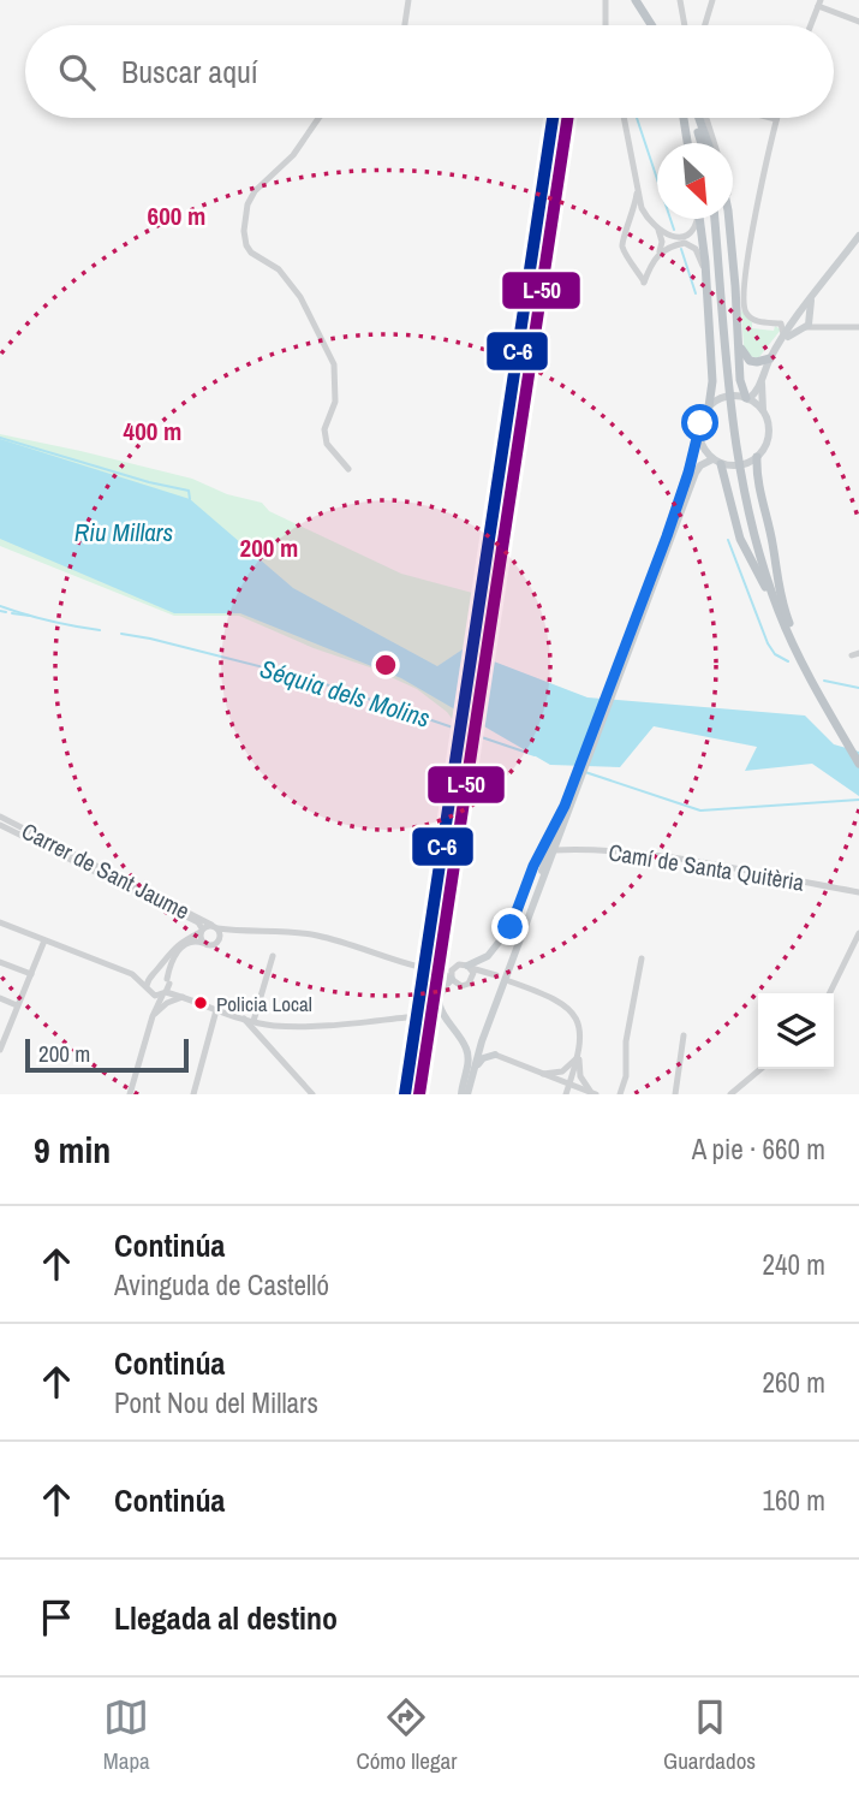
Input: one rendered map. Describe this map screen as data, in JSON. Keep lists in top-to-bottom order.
{
  "streets": {
    "street": ["Camí de Santa Quitèria", "Carrer de Sant Jaume"]
  },
  "water": ["Riu Millars", "Séquia dels Molins"],
  "places": ["Policia Local"],
  "lines": ["transit line C-6", "transit line L-50"],
  "scale_bar": "200 m",
  "north": "bottom right",
  "page": {
    "search": "Buscar aquí",
    "scale": "200 m",
    "heading": ["9 min", "A pie · 660 m"],
    "list": [
      ["Continúa", "Avinguda de Castelló", "240 m"],
      ["Continúa", "Pont Nou del Millars", "260 m"],
      ["Continúa", "160 m"],
      "Llegada al destino"
    ],
    "nav": ["Mapa", "Cómo llegar", "Guardados"]
  },
  "rings": ["600 m", "400 m", "200 m"]
}
